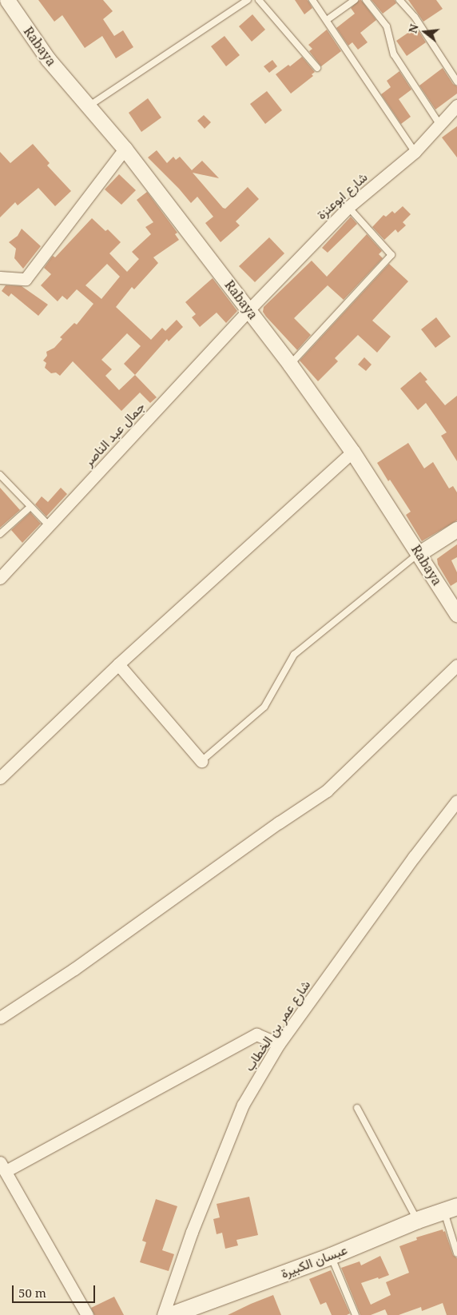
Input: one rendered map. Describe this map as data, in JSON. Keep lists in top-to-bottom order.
{
  "streets": {
    "main road": ["عبسان الكبيرة"],
    "street": [
      "Rabaya",
      "شارع ابوعنزة",
      "جمال عبد الناصر",
      "شارع عمر بن الخطاب"
    ]
  },
  "crossings": [
    ["Rabaya", "شارع ابوعنزة"],
    ["Rabaya", "جمال عبد الناصر"],
    ["شارع ابوعنزة", "جمال عبد الناصر"]
  ],
  "scale_bar": "50 m",
  "north": "left"
}
